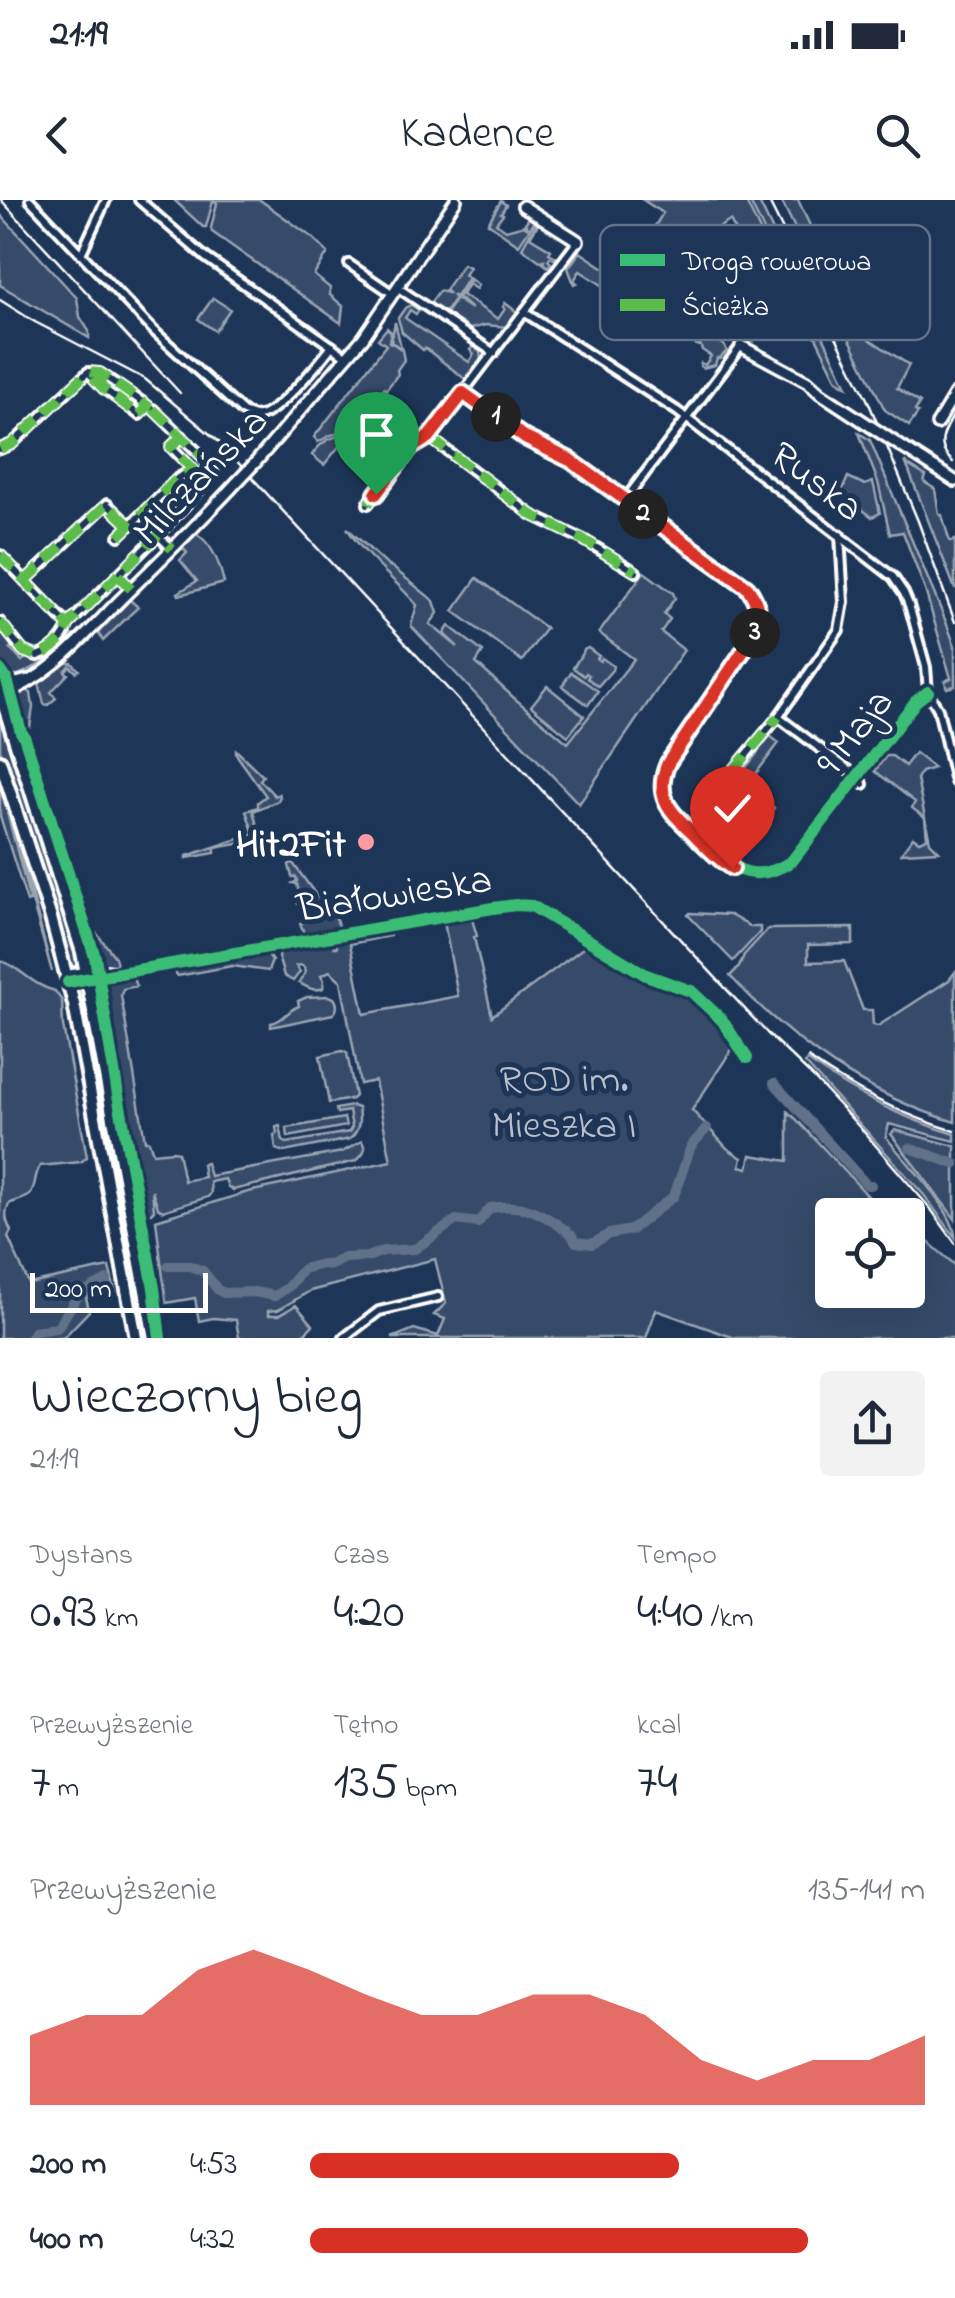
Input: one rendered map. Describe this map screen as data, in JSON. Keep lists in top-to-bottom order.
{
  "streets": {
    "street": [
      "Milczańska",
      "Ruska",
      "9 Maja",
      "Białowieska"
    ]
  },
  "crossings": [
    ["Ruska", "9 Maja"]
  ],
  "parks": ["ROD im. Mieszka I"],
  "places": ["Hit2Fit"],
  "legend": ["Droga rowerowa", "Ścieżka"],
  "scale_bar": "200 m",
  "page": {
    "status": "21:19",
    "header": "Kadence",
    "pins": ["1", "2", "3"],
    "scale": "200 m",
    "heading": ["Wieczorny bieg", "21:19"],
    "stats": [
      ["Dystans", "0.93 km"],
      ["Czas", "4:20"],
      ["Tempo", "4:40 /km"],
      ["Przewyższenie", "7 m"],
      ["Tętno", "135 bpm"],
      ["kcal", "74"]
    ],
    "chart": ["Przewyższenie", "135–141 m"],
    "list": [
      {
        "name": "200 m",
        "note": "4:53"
      },
      {
        "name": "400 m",
        "note": "4:32"
      }
    ]
  }
}
